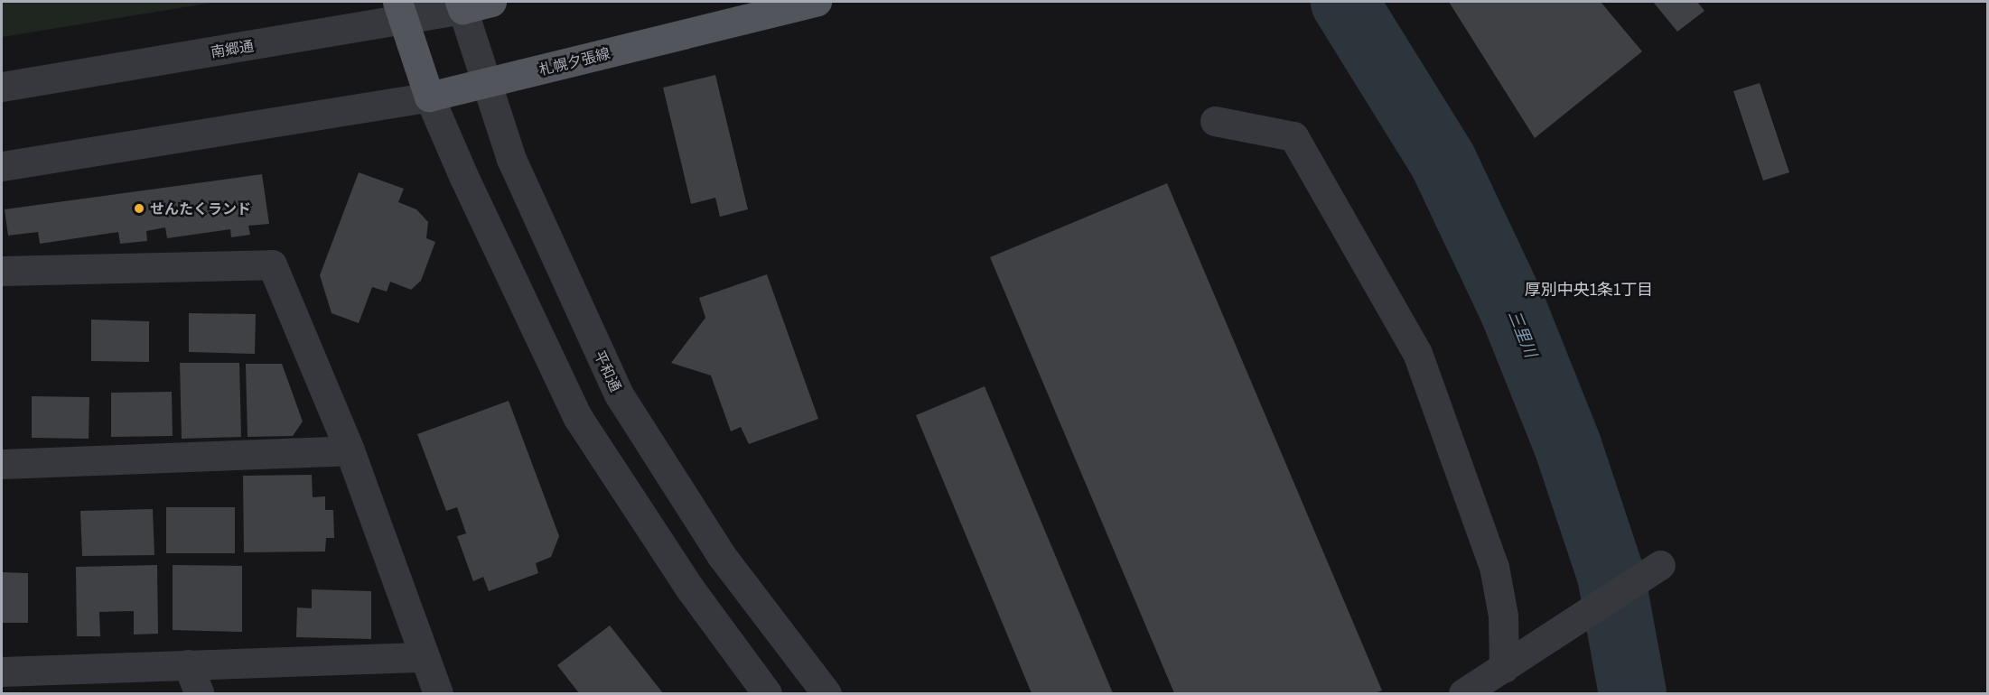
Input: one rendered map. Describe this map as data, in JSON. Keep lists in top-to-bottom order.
{
  "streets": {
    "main road": ["札幌夕張線"],
    "street": ["南郷通", "平和通"]
  },
  "crossings": [
    ["南郷通", "平和通"],
    ["札幌夕張線", "平和通"]
  ],
  "districts": ["厚別中央1条1丁目"],
  "water": ["三里川"],
  "places": ["せんたくランド"]
}
